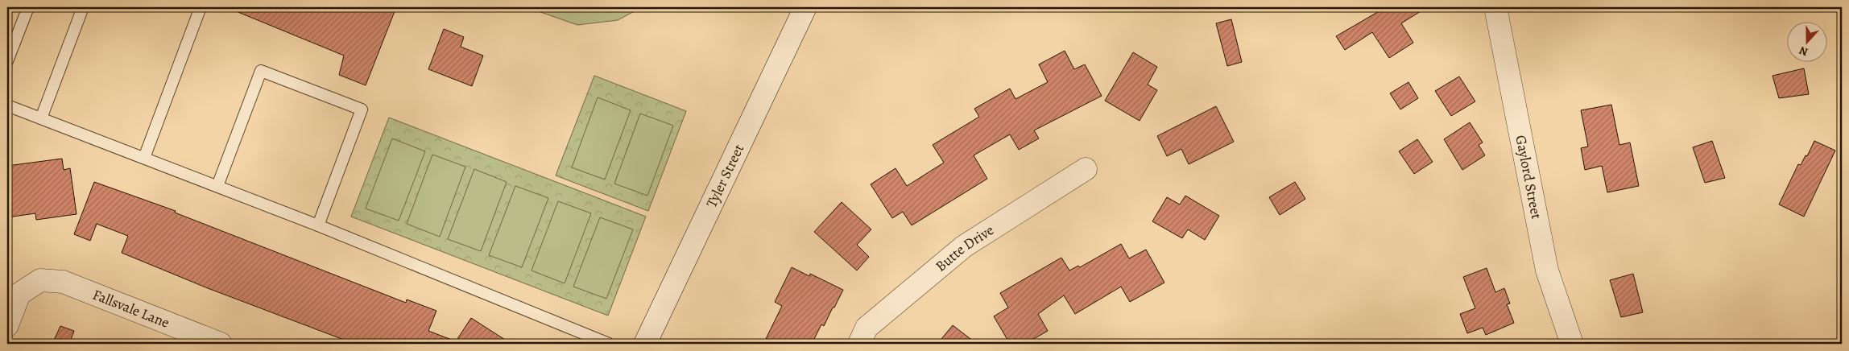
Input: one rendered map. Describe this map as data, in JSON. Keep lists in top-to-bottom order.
{
  "streets": {
    "street": [
      "Tyler Street",
      "Gaylord Street",
      "Butte Drive",
      "Fallsvale Lane"
    ]
  },
  "north": "bottom"
}
